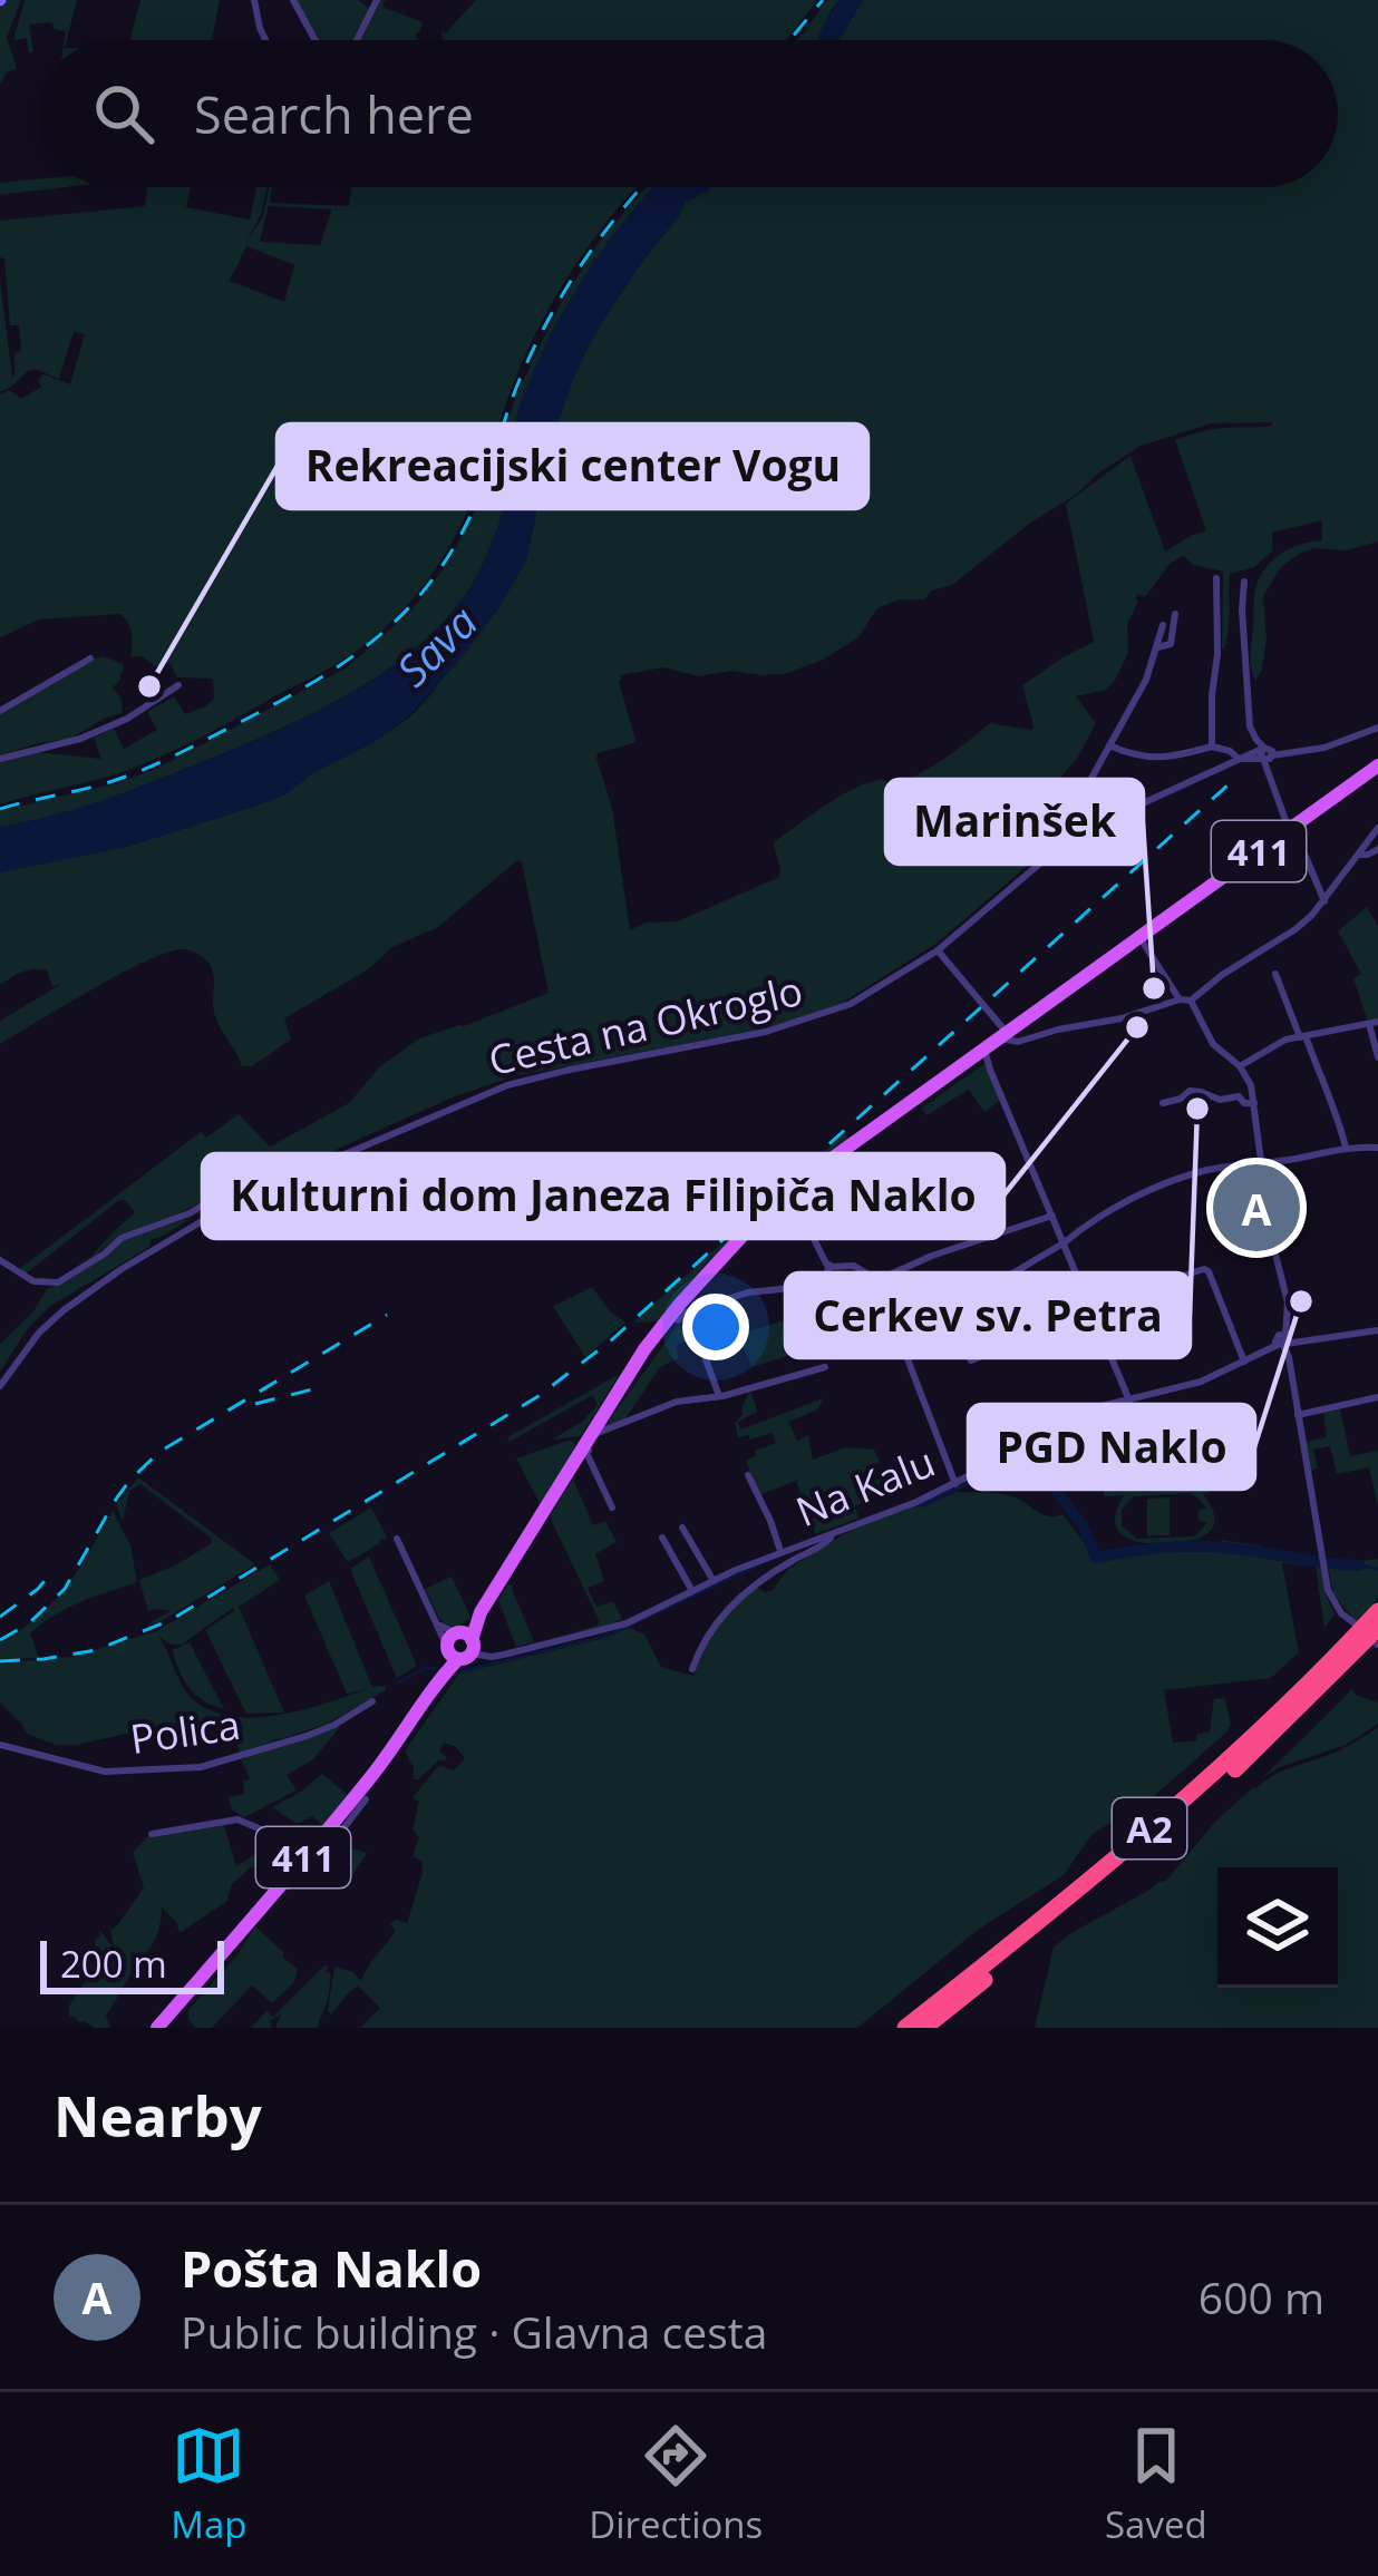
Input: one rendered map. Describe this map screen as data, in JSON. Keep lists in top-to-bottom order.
{
  "streets": {
    "highway": ["A2"],
    "main road": ["411"],
    "street": ["Cesta na Okroglo", "Na Kalu", "Polica"]
  },
  "crossings": [
    ["411", "Na Kalu"]
  ],
  "water": ["Sava"],
  "places": [
    "Rekreacijski center Vogu",
    "Marinšek",
    "Kulturni dom Janeza Filipiča Naklo",
    "Cerkev sv. Petra",
    "PGD Naklo"
  ],
  "scale_bar": "200 m",
  "page": {
    "search": "Search here",
    "pins": "A",
    "scale": "200 m",
    "heading": "Nearby",
    "list": [
      {
        "mark": "A",
        "name": "Pošta Naklo",
        "note": "Public building · Glavna cesta",
        "value": "600 m"
      }
    ],
    "nav": ["Map", "Directions", "Saved"]
  }
}
